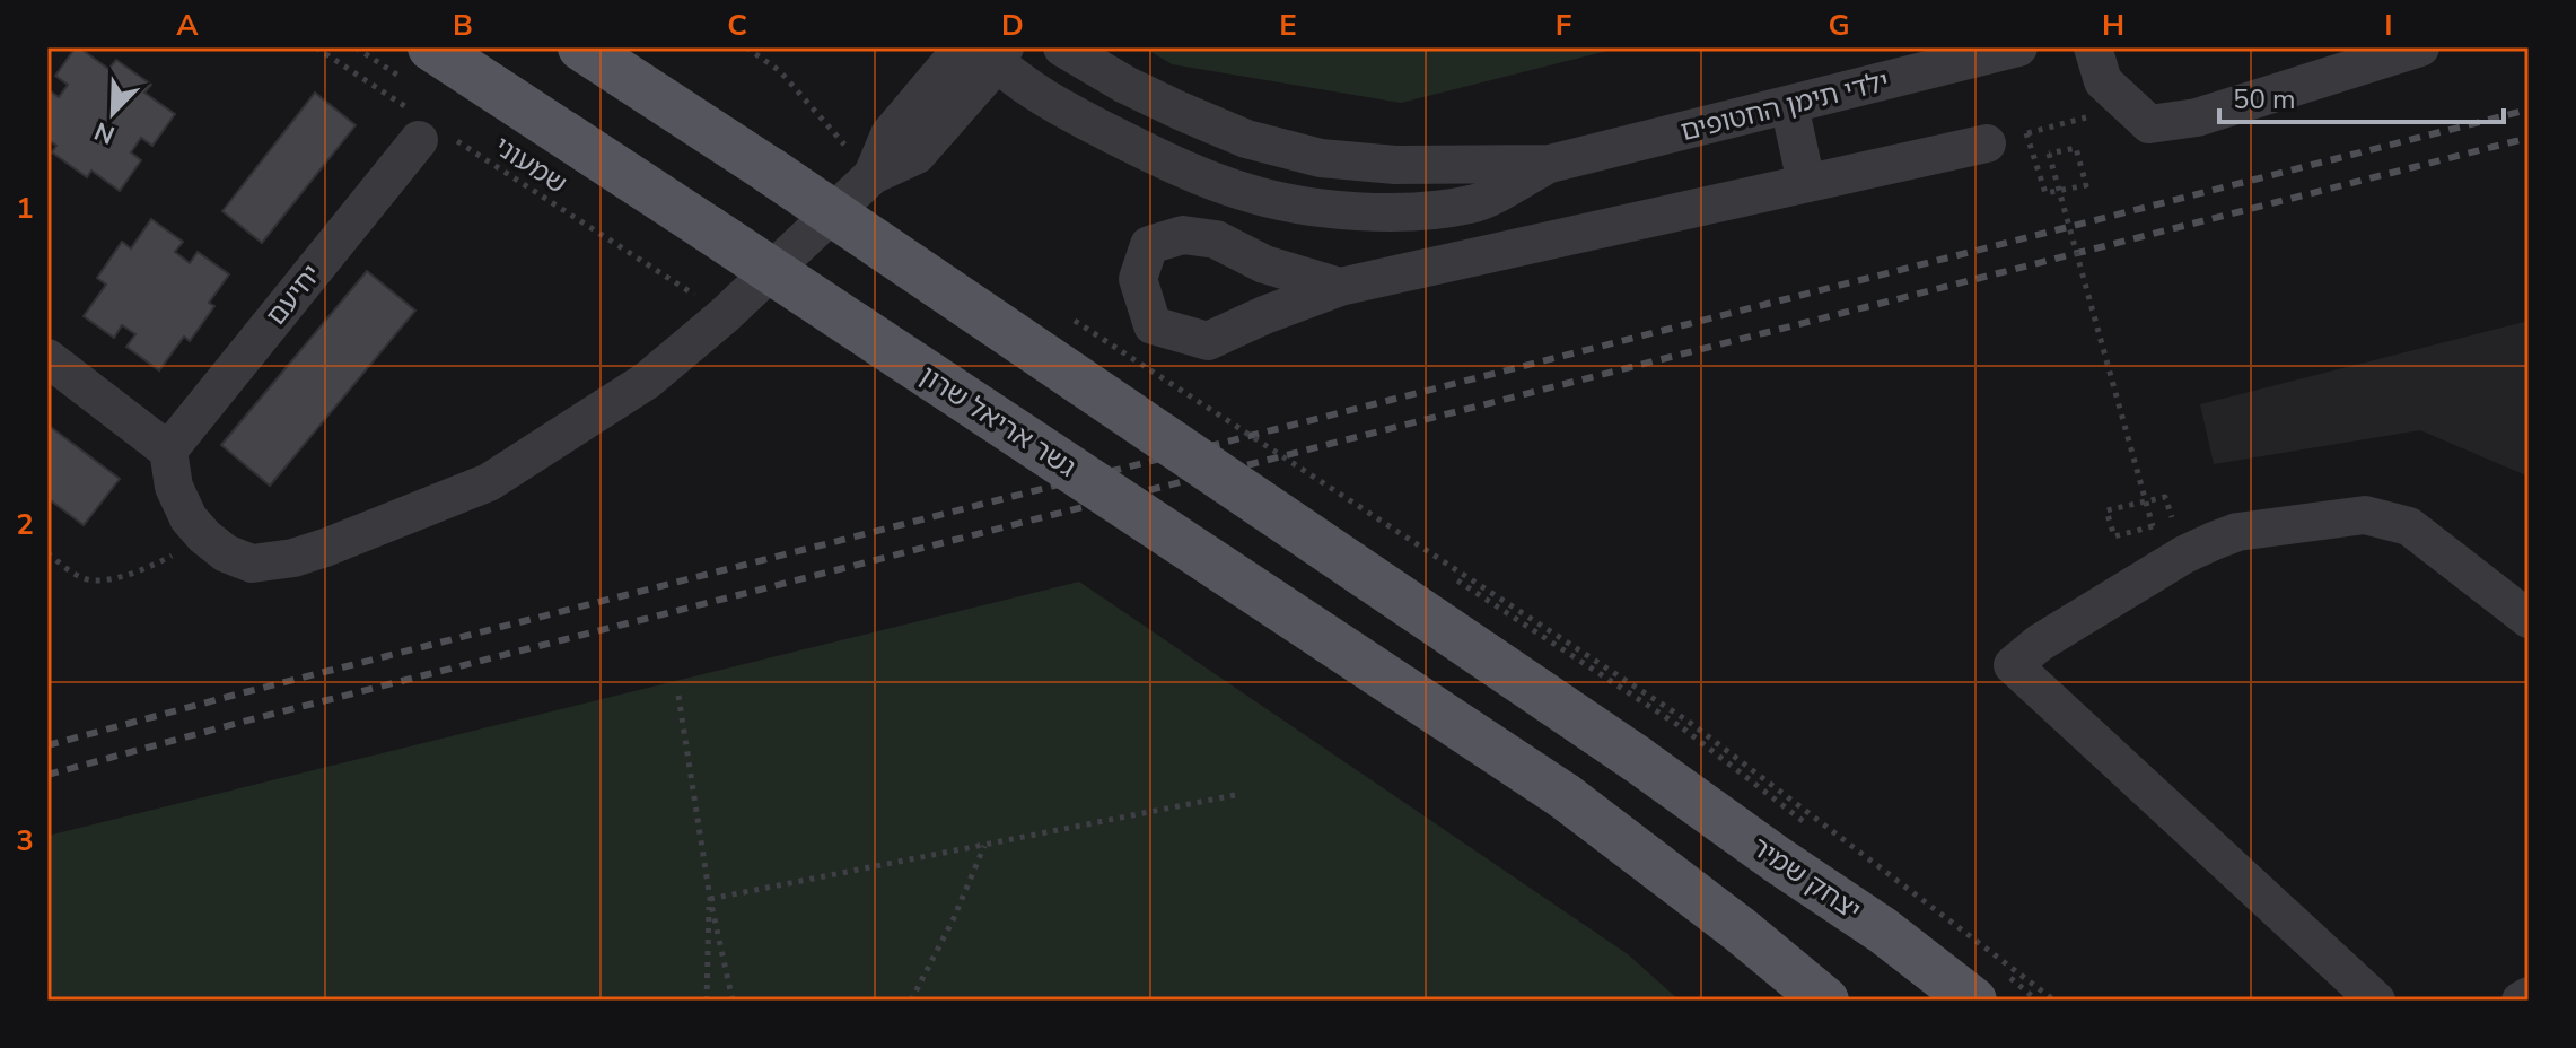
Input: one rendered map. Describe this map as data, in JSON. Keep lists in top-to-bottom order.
{
  "streets": {
    "main road": ["גשר אריאל שרון", "יצחק שמיר"],
    "street": ["ילדי תימן החטופים", "יחיעם"],
    "path": ["שמעוני"]
  },
  "crossings": [
    ["שמעוני", "יחיעם"]
  ],
  "scale_bar": "50 m",
  "north": "bottom left",
  "grid": {
    "columns": [
      "A",
      "B",
      "C",
      "D",
      "E",
      "F",
      "G",
      "H",
      "I"
    ],
    "rows": ["1", "2", "3"]
  }
}
